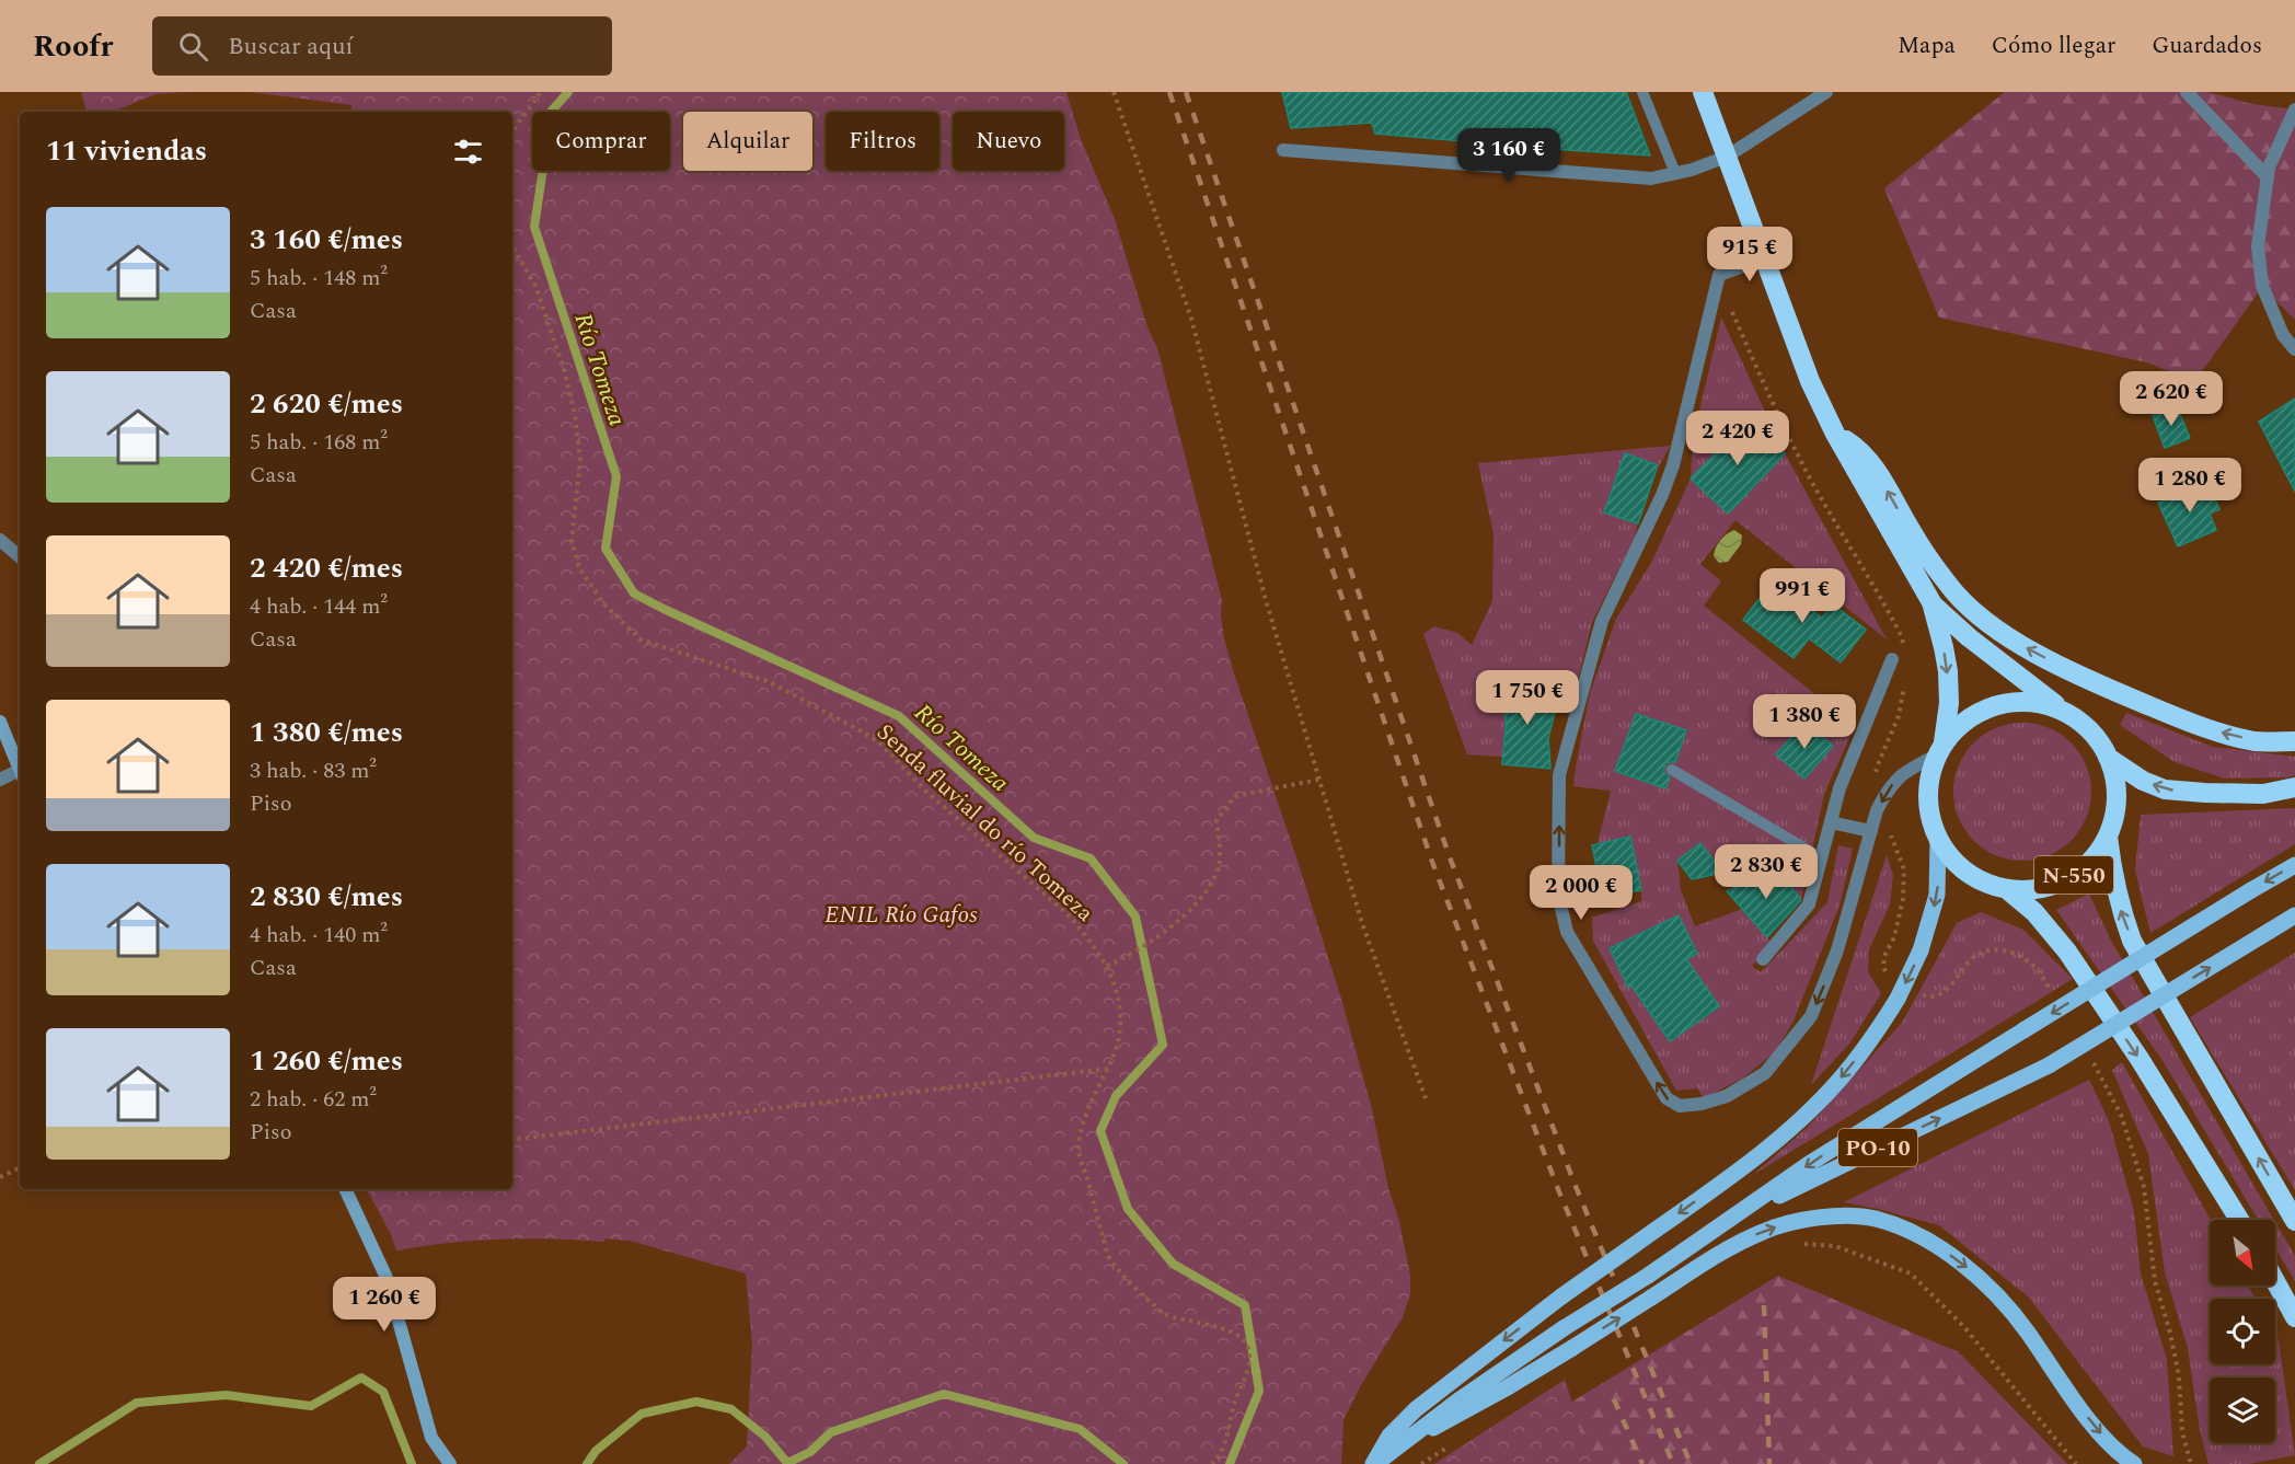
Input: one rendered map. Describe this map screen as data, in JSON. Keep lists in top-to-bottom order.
{
  "streets": {
    "highway": ["N-550"],
    "main road": ["PO-10"],
    "path": ["Senda fluvial do río Tomeza"]
  },
  "water": ["Río Tomeza"],
  "parks": ["ENIL Río Gafos"],
  "north": "bottom right",
  "page": {
    "header": "Roofr",
    "search": "Buscar aquí",
    "nav": ["Mapa", "Cómo llegar", "Guardados"],
    "chip": [
      "Comprar",
      "Alquilar",
      "Filtros",
      "Nuevo"
    ],
    "heading": "11 viviendas",
    "price": [
      "3 160 €",
      "915 €",
      "2 620 €",
      "2 420 €",
      "1 280 €",
      "991 €",
      "1 750 €",
      "1 380 €",
      "2 830 €",
      "2 000 €",
      "1 260 €"
    ],
    "list": [
      {
        "name": "3 160 €/mes",
        "note": "5 hab. · 148 m² · Casa"
      },
      {
        "name": "2 620 €/mes",
        "note": "5 hab. · 168 m² · Casa"
      },
      {
        "name": "2 420 €/mes",
        "note": "4 hab. · 144 m² · Casa"
      },
      {
        "name": "1 380 €/mes",
        "note": "3 hab. · 83 m² · Piso"
      },
      {
        "name": "2 830 €/mes",
        "note": "4 hab. · 140 m² · Casa"
      },
      {
        "name": "1 260 €/mes",
        "note": "2 hab. · 62 m² · Piso"
      }
    ]
  }
}
